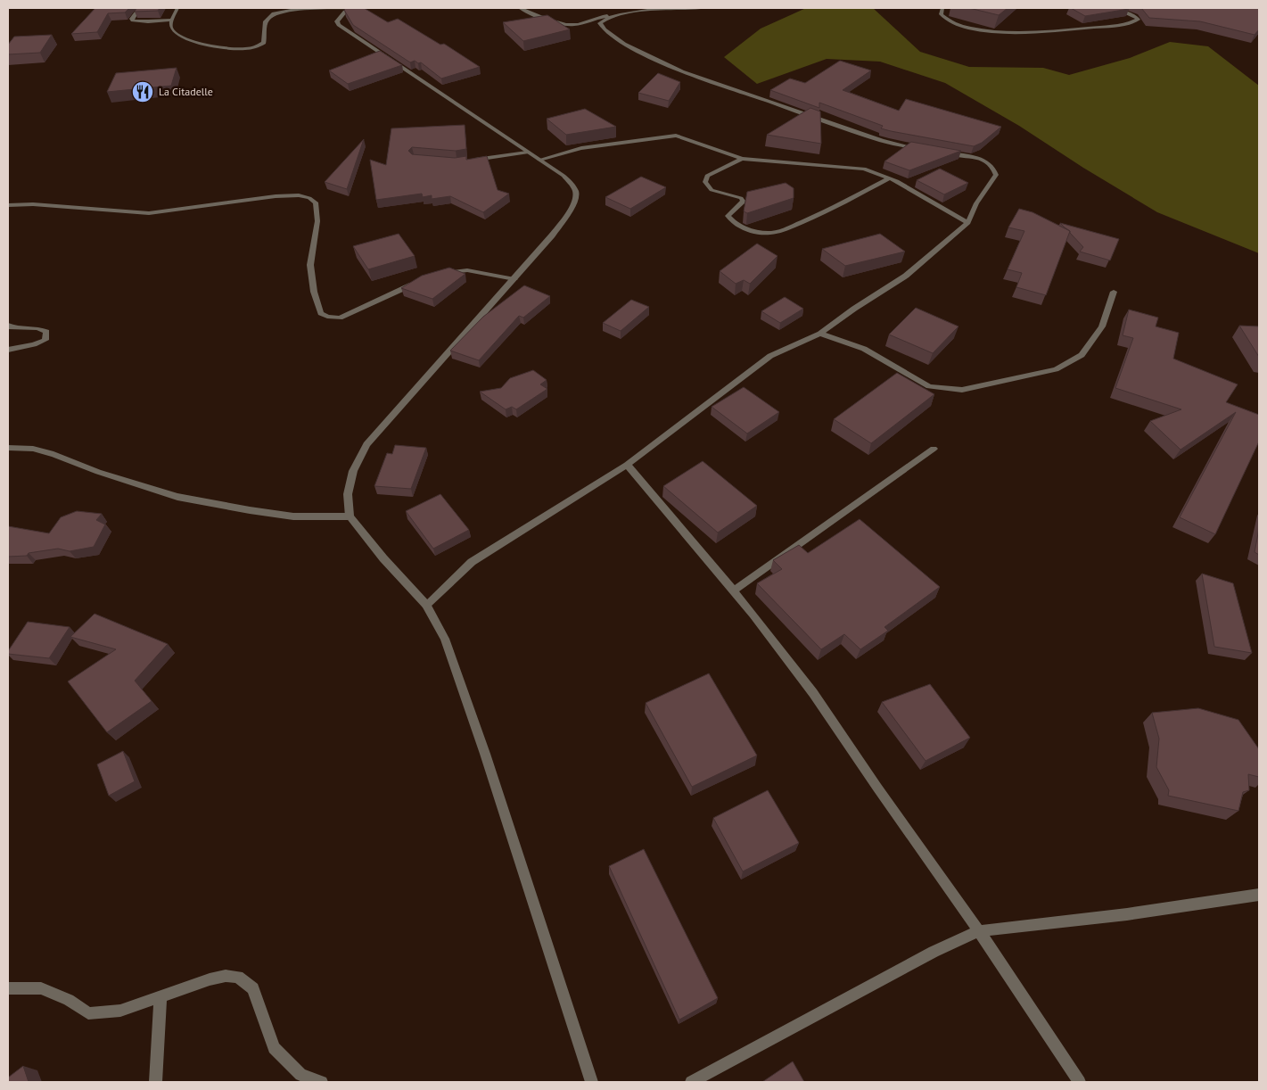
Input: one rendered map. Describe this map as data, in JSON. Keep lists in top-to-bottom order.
{
  "places": {
    "restaurant": ["La Citadelle"]
  }
}
